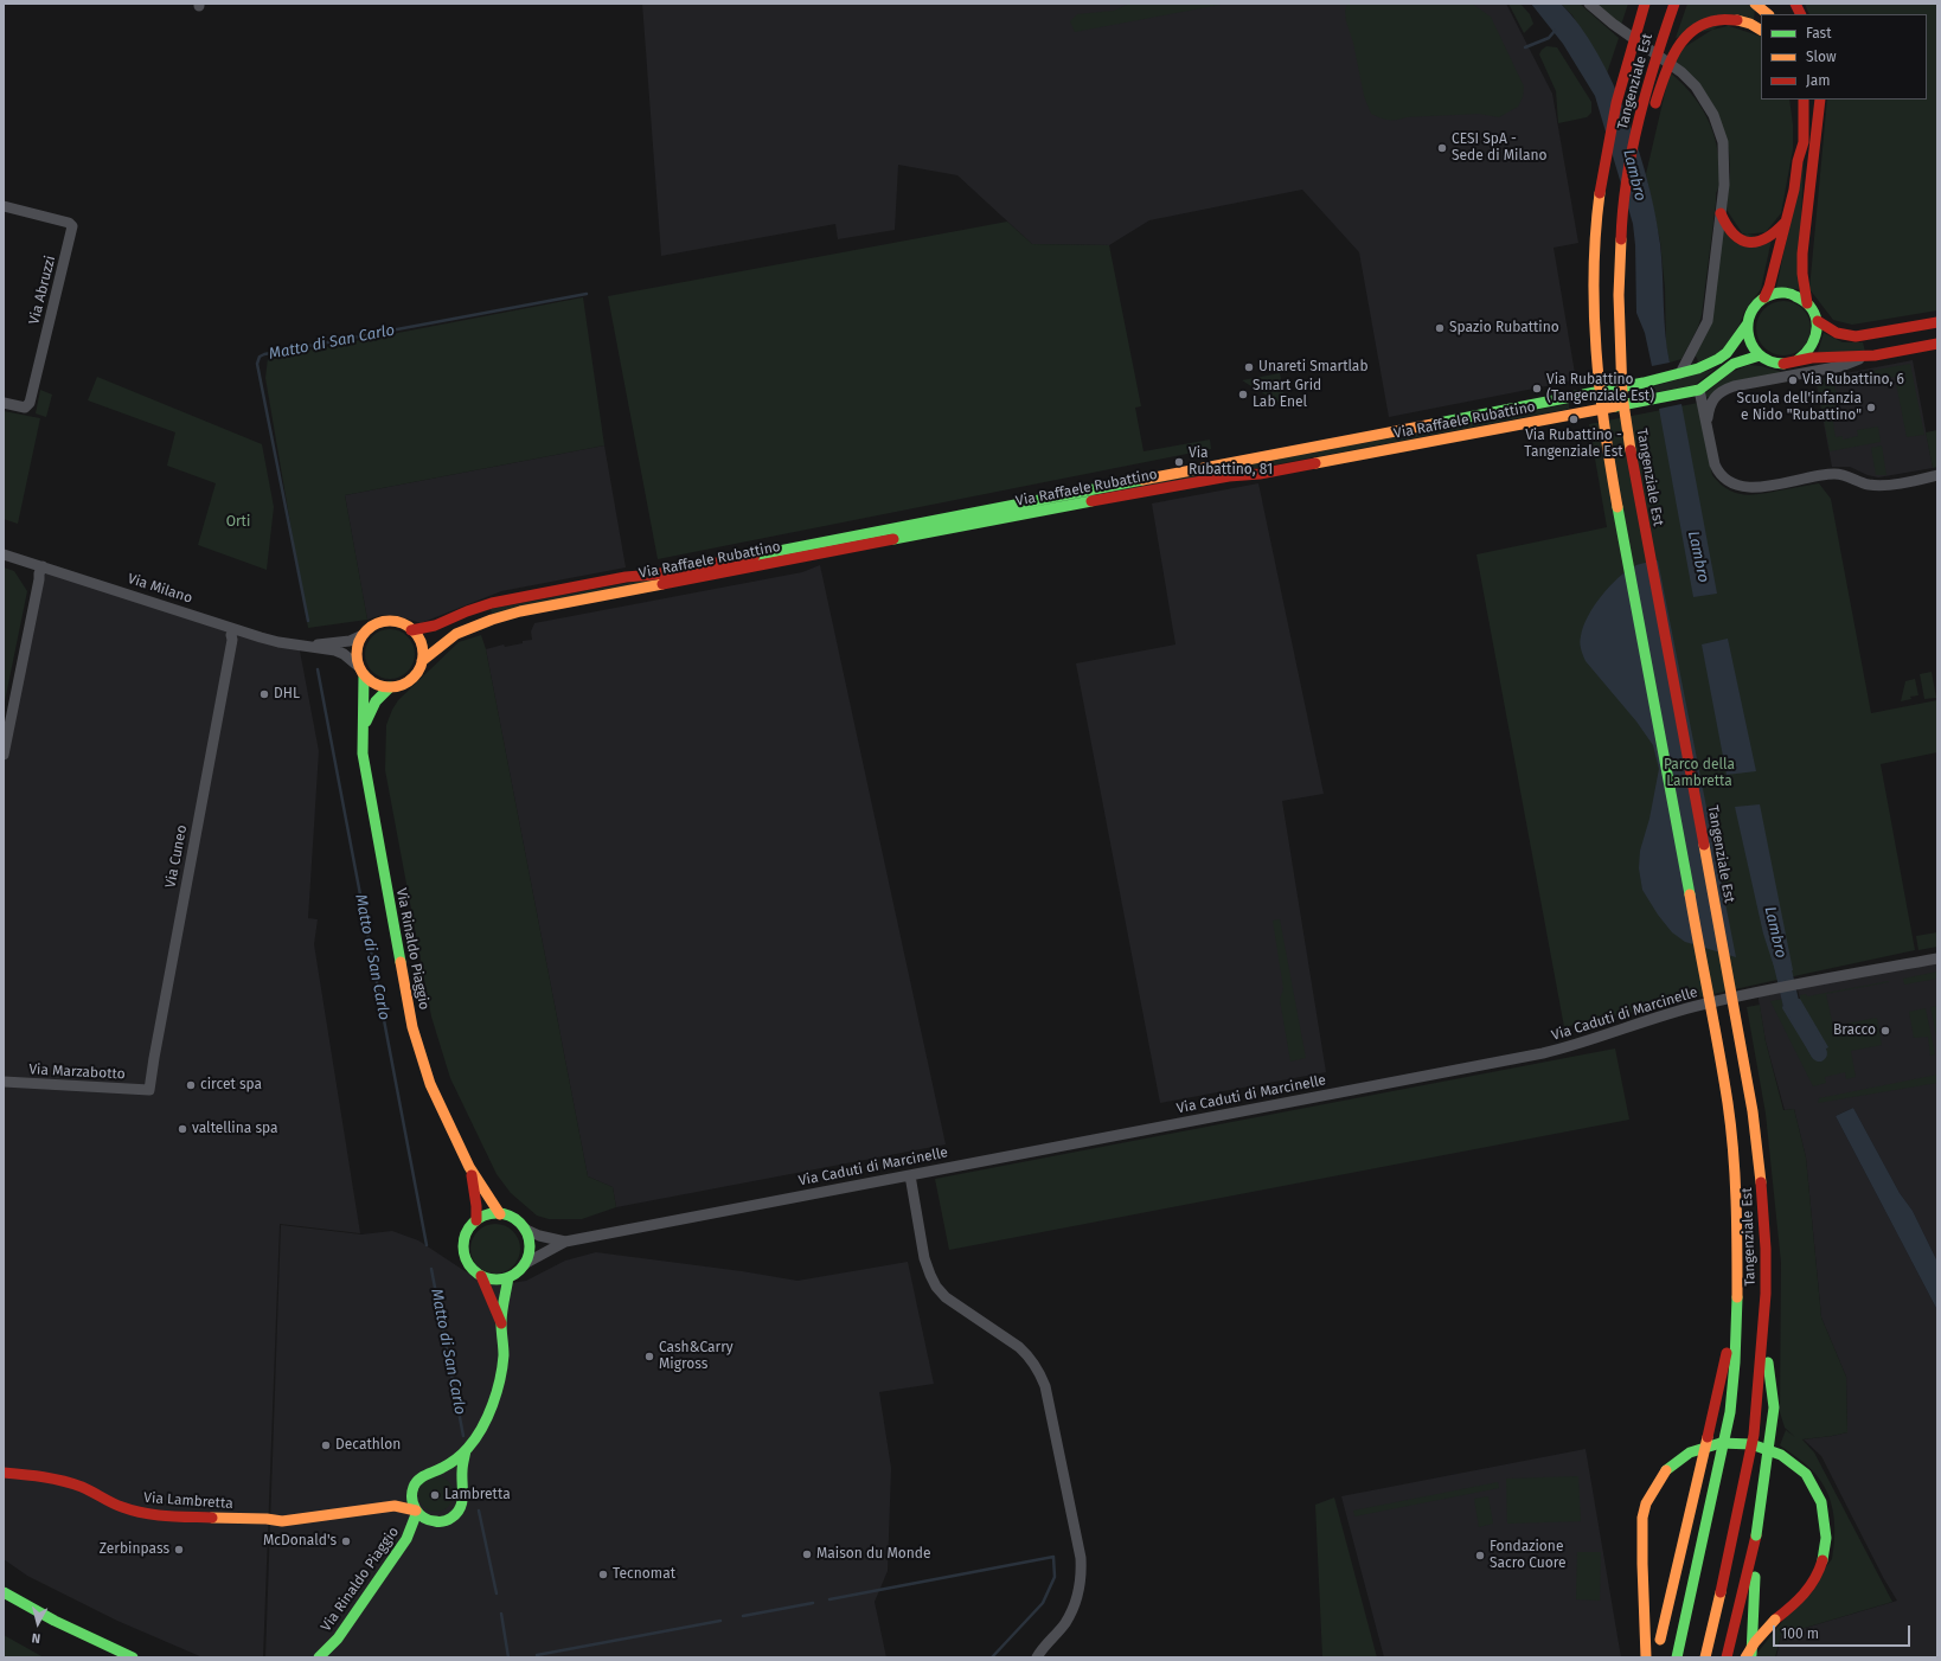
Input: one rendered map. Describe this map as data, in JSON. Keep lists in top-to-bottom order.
{
  "streets": {
    "main road": [
      "Tangenziale Est",
      "Via Raffaele Rubattino",
      "Via Rinaldo Piaggio",
      "Via Lambretta"
    ],
    "street": [
      "Via Abruzzi",
      "Via Milano",
      "Via Cuneo",
      "Via Caduti di Marcinelle",
      "Via Marzabotto"
    ]
  },
  "crossings": [
    ["Via Raffaele Rubattino", "Via Milano"],
    ["Via Raffaele Rubattino", "Via Rinaldo Piaggio"],
    ["Via Milano", "Via Cuneo"],
    ["Via Milano", "Via Rinaldo Piaggio"],
    ["Via Cuneo", "Via Marzabotto"],
    ["Via Rinaldo Piaggio", "Via Caduti di Marcinelle"],
    ["Via Rinaldo Piaggio", "Via Lambretta"]
  ],
  "water": ["Lambro", "Matto di San Carlo"],
  "parks": ["Orti", "Parco della Lambretta"],
  "places": [
    "CESI SpA - Sede di Milano",
    "Spazio Rubattino",
    "Unareti Smartlab",
    "Via Rubattino, 6",
    "Via Rubattino (Tangenziale Est)",
    "Smart Grid Lab Enel",
    "Scuola dell'infanzia e Nido \"Rubattino\"",
    "Via Rubattino - Tangenziale Est",
    "Via Rubattino, 81",
    "DHL",
    "Bracco",
    "circet spa",
    "valtellina spa",
    "Cash&Carry Migross",
    "Decathlon",
    "Lambretta",
    "McDonald's",
    "Zerbinpass",
    "Maison du Monde",
    "Fondazione Sacro Cuore",
    "Tecnomat"
  ],
  "legend": ["Fast", "Slow", "Jam"],
  "scale_bar": "100 m",
  "north": "bottom"
}
